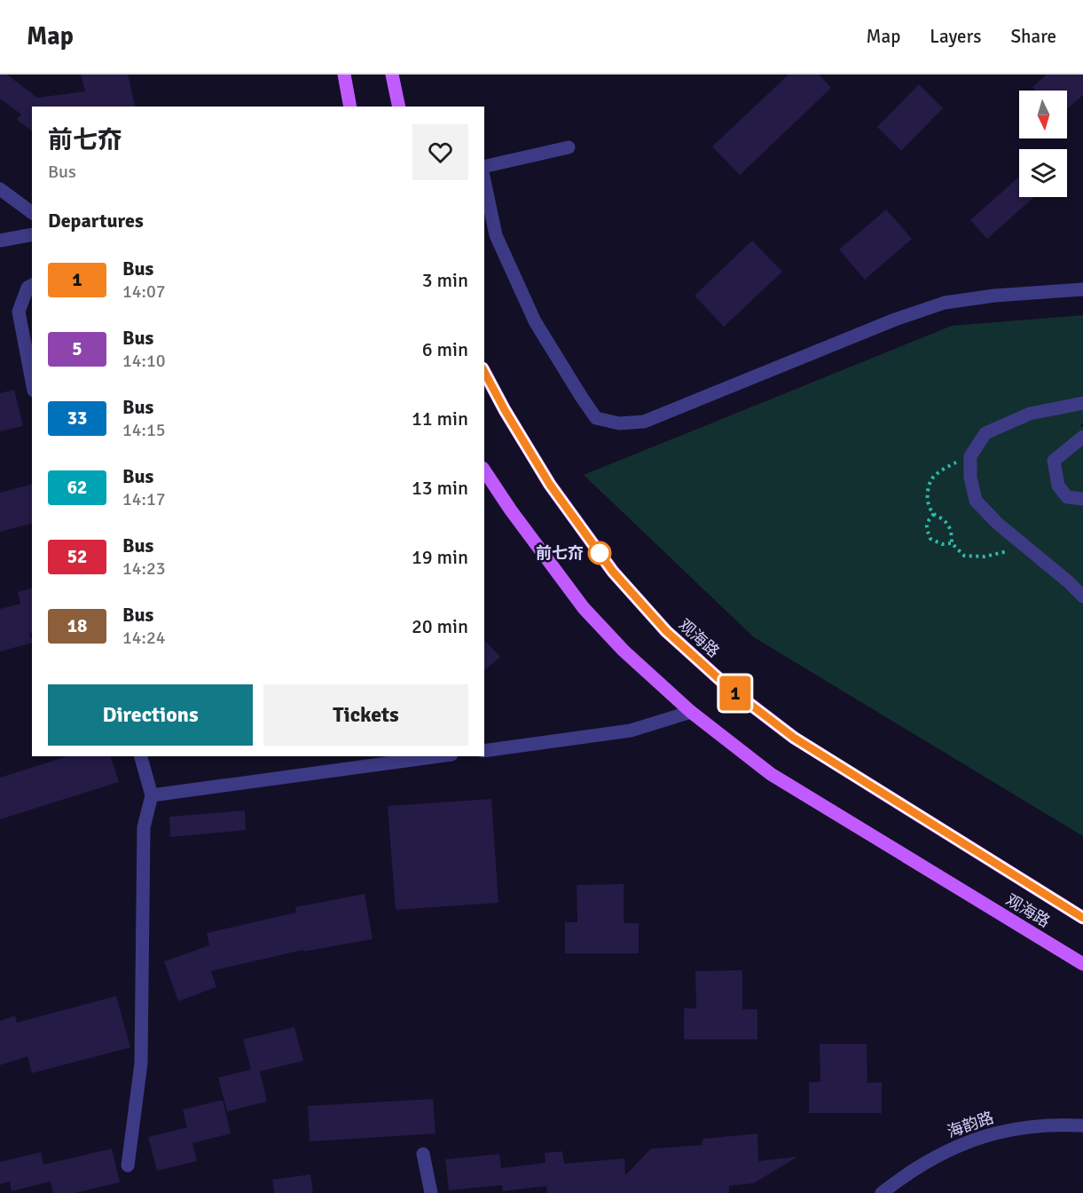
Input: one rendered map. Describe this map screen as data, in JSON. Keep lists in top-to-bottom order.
{
  "streets": {
    "main road": ["观海路"],
    "street": ["海韵路"]
  },
  "places": ["前七夼"],
  "lines": ["bus line 1"],
  "north": "bottom",
  "page": {
    "header": "Map",
    "nav": ["Map", "Layers", "Share"],
    "on_map": "1",
    "heading": [
      ["前七夼", "Bus"],
      "Departures"
    ],
    "list": [
      {
        "mark": "1",
        "name": "Bus",
        "note": "14:07",
        "value": "3 min"
      },
      {
        "mark": "5",
        "name": "Bus",
        "note": "14:10",
        "value": "6 min"
      },
      {
        "mark": "33",
        "name": "Bus",
        "note": "14:15",
        "value": "11 min"
      },
      {
        "mark": "62",
        "name": "Bus",
        "note": "14:17",
        "value": "13 min"
      },
      {
        "mark": "52",
        "name": "Bus",
        "note": "14:23",
        "value": "19 min"
      },
      {
        "mark": "18",
        "name": "Bus",
        "note": "14:24",
        "value": "20 min"
      }
    ],
    "buttons": ["Directions", "Tickets"]
  }
}
